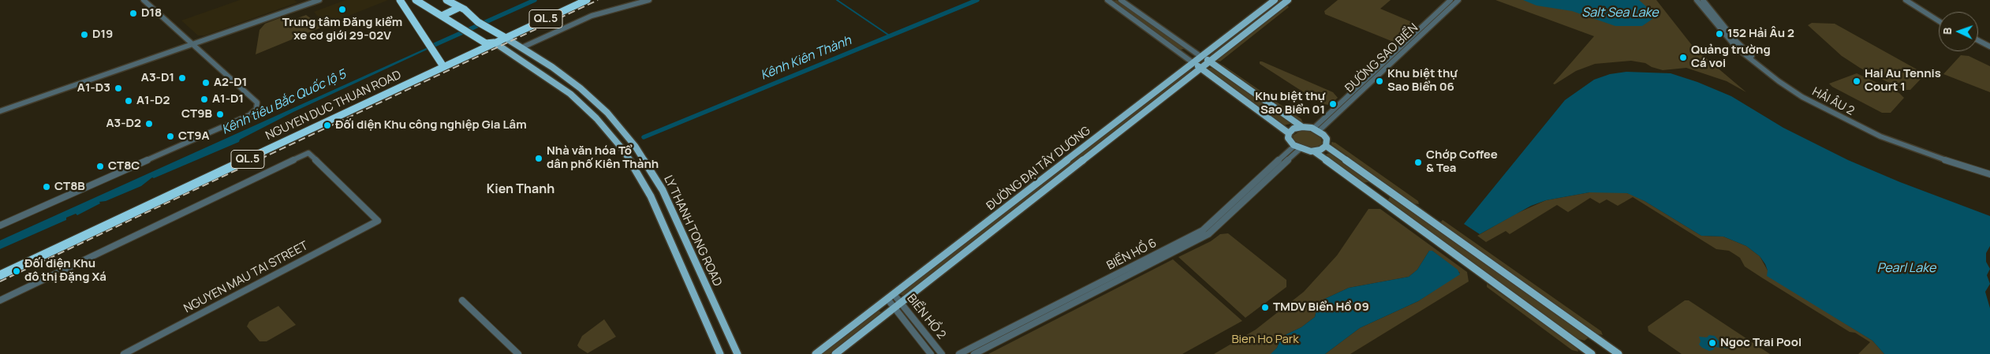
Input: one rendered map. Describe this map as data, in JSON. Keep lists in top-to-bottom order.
{
  "streets": {
    "highway": ["QL.5", "NGUYEN DUC THUAN ROAD"],
    "main road": ["ĐƯỜNG ĐẠI TÂY DƯƠNG", "LY THANH TONG ROAD"],
    "street": [
      "ĐƯỜNG SAO BIỂN",
      "HẢI ÂU 2",
      "BIỂN HỒ 6",
      "NGUYEN MAU TAI STREET",
      "BIỂN HỒ 2"
    ]
  },
  "crossings": [
    ["QL.5", "NGUYEN DUC THUAN ROAD"],
    ["QL.5", "LY THANH TONG ROAD"],
    ["NGUYEN DUC THUAN ROAD", "LY THANH TONG ROAD"],
    ["ĐƯỜNG ĐẠI TÂY DƯƠNG", "BIỂN HỒ 2"]
  ],
  "districts": ["Kien Thanh"],
  "water": [
    "Salt Sea Lake",
    "Kênh Kiên Thành",
    "Kênh tiêu Bắc Quốc lộ 5",
    "Pearl Lake"
  ],
  "parks": ["Bien Ho Park"],
  "places": [
    "Trung tâm Đăng kiểm xe cơ giới 29-02V",
    "D18",
    "152 Hải Âu 2",
    "D19",
    "Quảng trường Cá voi",
    "A3-D1",
    "Khu biệt thự Sao Biển 06",
    "Hai Au Tennis Court 1",
    "A2-D1",
    "A1-D3",
    "A1-D1",
    "A1-D2",
    "Khu biệt thự Sao Biển 01",
    "CT9B",
    "A3-D2",
    "Đối diện Khu công nghiệp Gia Lâm",
    "CT9A",
    "Nhà văn hóa Tổ dân phố Kiên Thành",
    "Chớp Coffee & Tea",
    "CT8C",
    "CT8B",
    "Đối diện Khu đô thị Đặng Xá",
    "TMDV Biển Hồ 09",
    "Ngoc Trai Pool"
  ],
  "north": "left"
}
